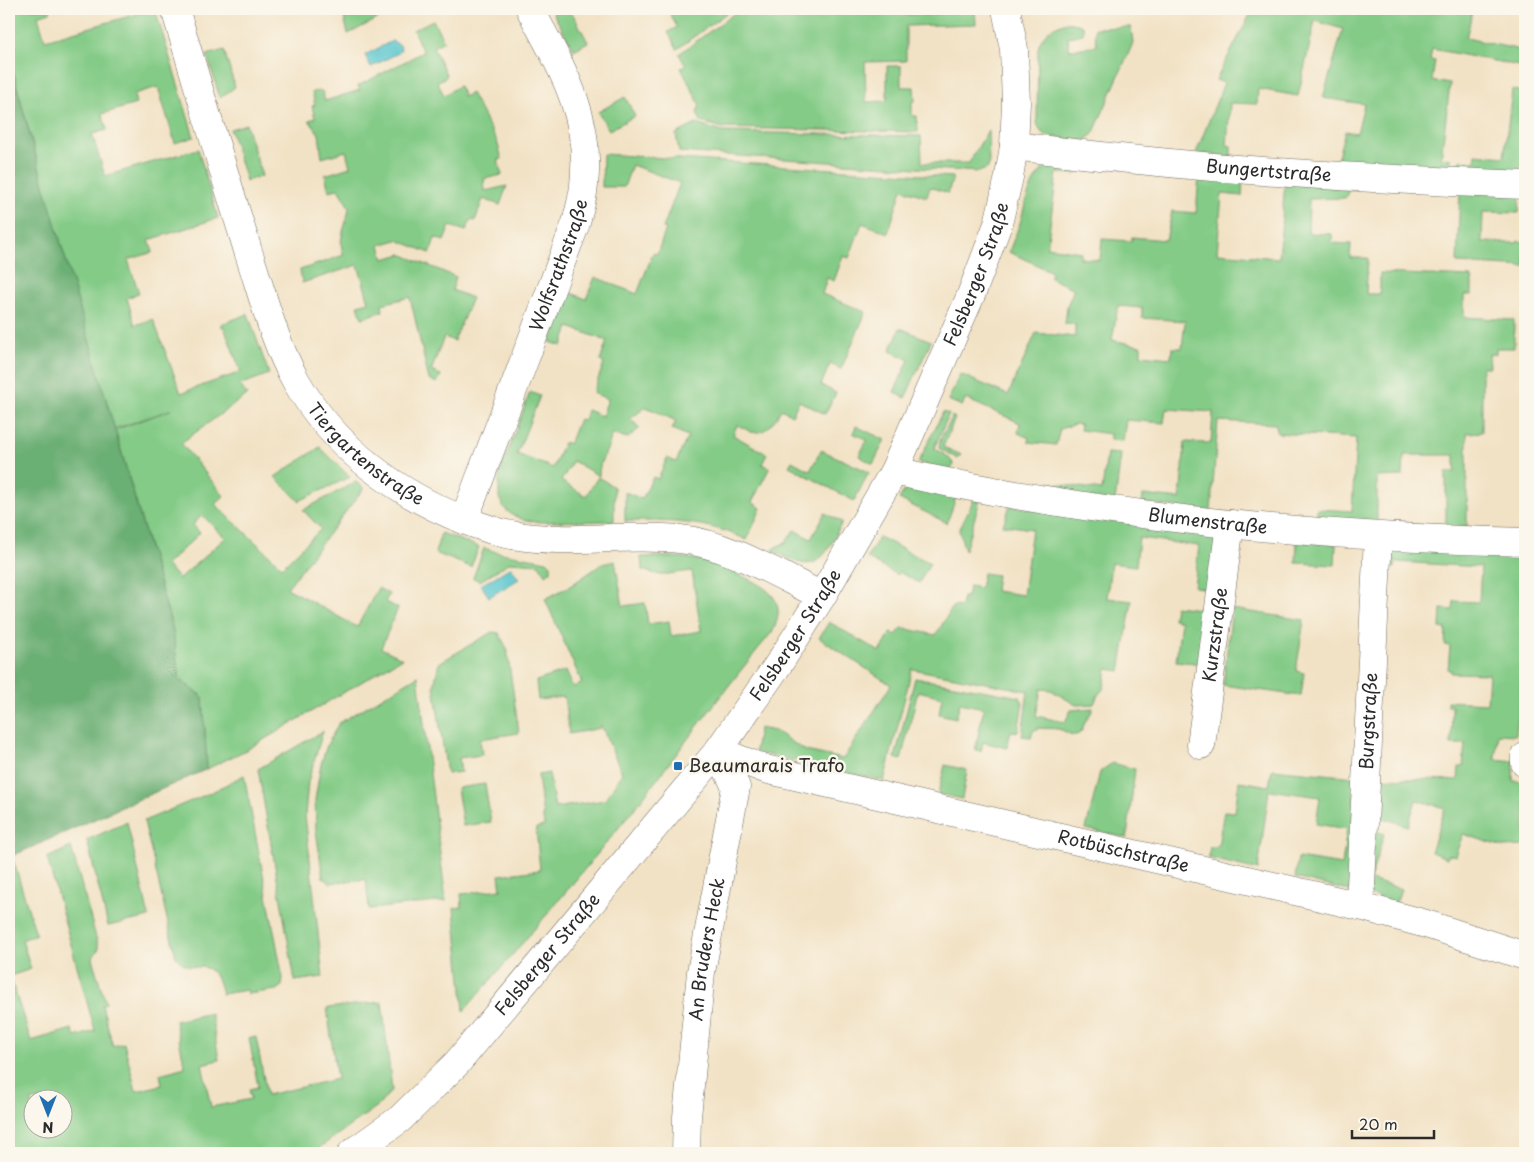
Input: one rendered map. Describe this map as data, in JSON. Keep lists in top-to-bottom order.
{
  "streets": {
    "street": [
      "Bungertstraße",
      "Wolfsrathstraße",
      "Felsberger Straße",
      "Tiergartenstraße",
      "Blumenstraße",
      "Kurzstraße",
      "Burgstraße",
      "Rotbüschstraße",
      "An Bruders Heck"
    ]
  },
  "crossings": [
    ["Bungertstraße", "Felsberger Straße"],
    ["Wolfsrathstraße", "Tiergartenstraße"],
    ["Felsberger Straße", "Tiergartenstraße"],
    ["Felsberger Straße", "Blumenstraße"],
    ["Felsberger Straße", "Rotbüschstraße"],
    ["Felsberger Straße", "An Bruders Heck"],
    ["Blumenstraße", "Kurzstraße"],
    ["Blumenstraße", "Burgstraße"],
    ["Burgstraße", "Rotbüschstraße"],
    ["Rotbüschstraße", "An Bruders Heck"]
  ],
  "places": {
    "transit": ["Beaumarais Trafo"]
  },
  "scale_bar": "20 m",
  "north": "bottom"
}
